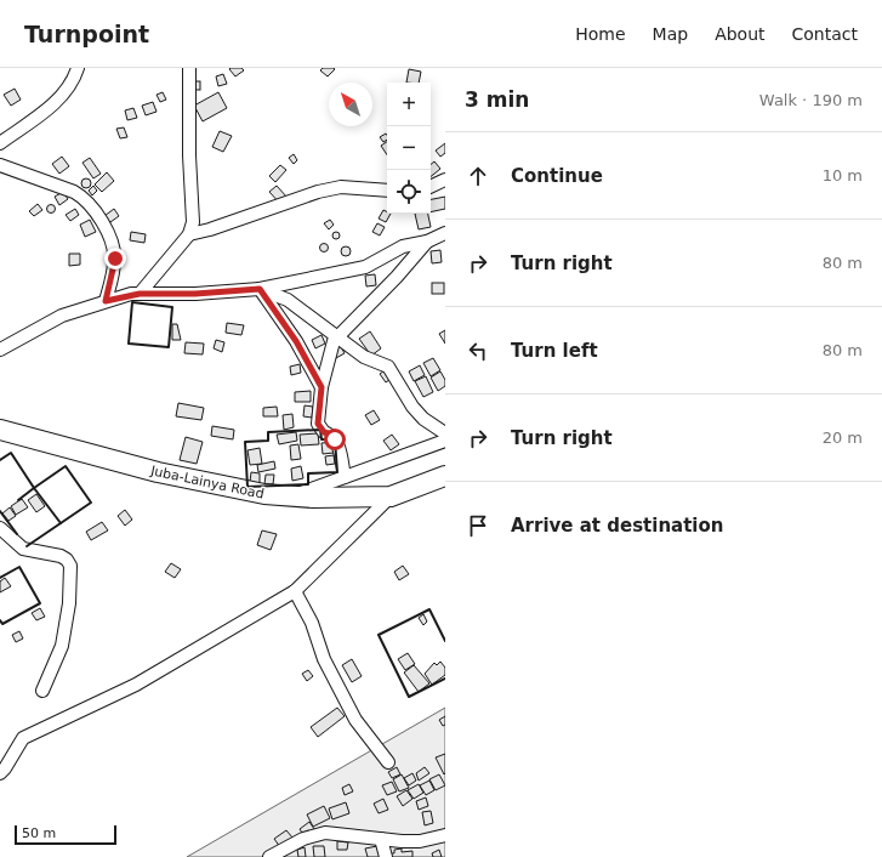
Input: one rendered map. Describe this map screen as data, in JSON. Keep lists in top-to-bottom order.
{
  "streets": {
    "main road": ["Juba-Lainya Road"]
  },
  "scale_bar": "50 m",
  "north": "top left",
  "page": {
    "header": "Turnpoint",
    "nav": [
      "Home",
      "Map",
      "About",
      "Contact"
    ],
    "heading": ["3 min", "Walk · 190 m"],
    "map_buttons": ["+", "−"],
    "list": [
      ["Continue", "10 m"],
      ["Turn right", "80 m"],
      ["Turn left", "80 m"],
      ["Turn right", "20 m"],
      "Arrive at destination"
    ],
    "scale": "50 m"
  }
}
